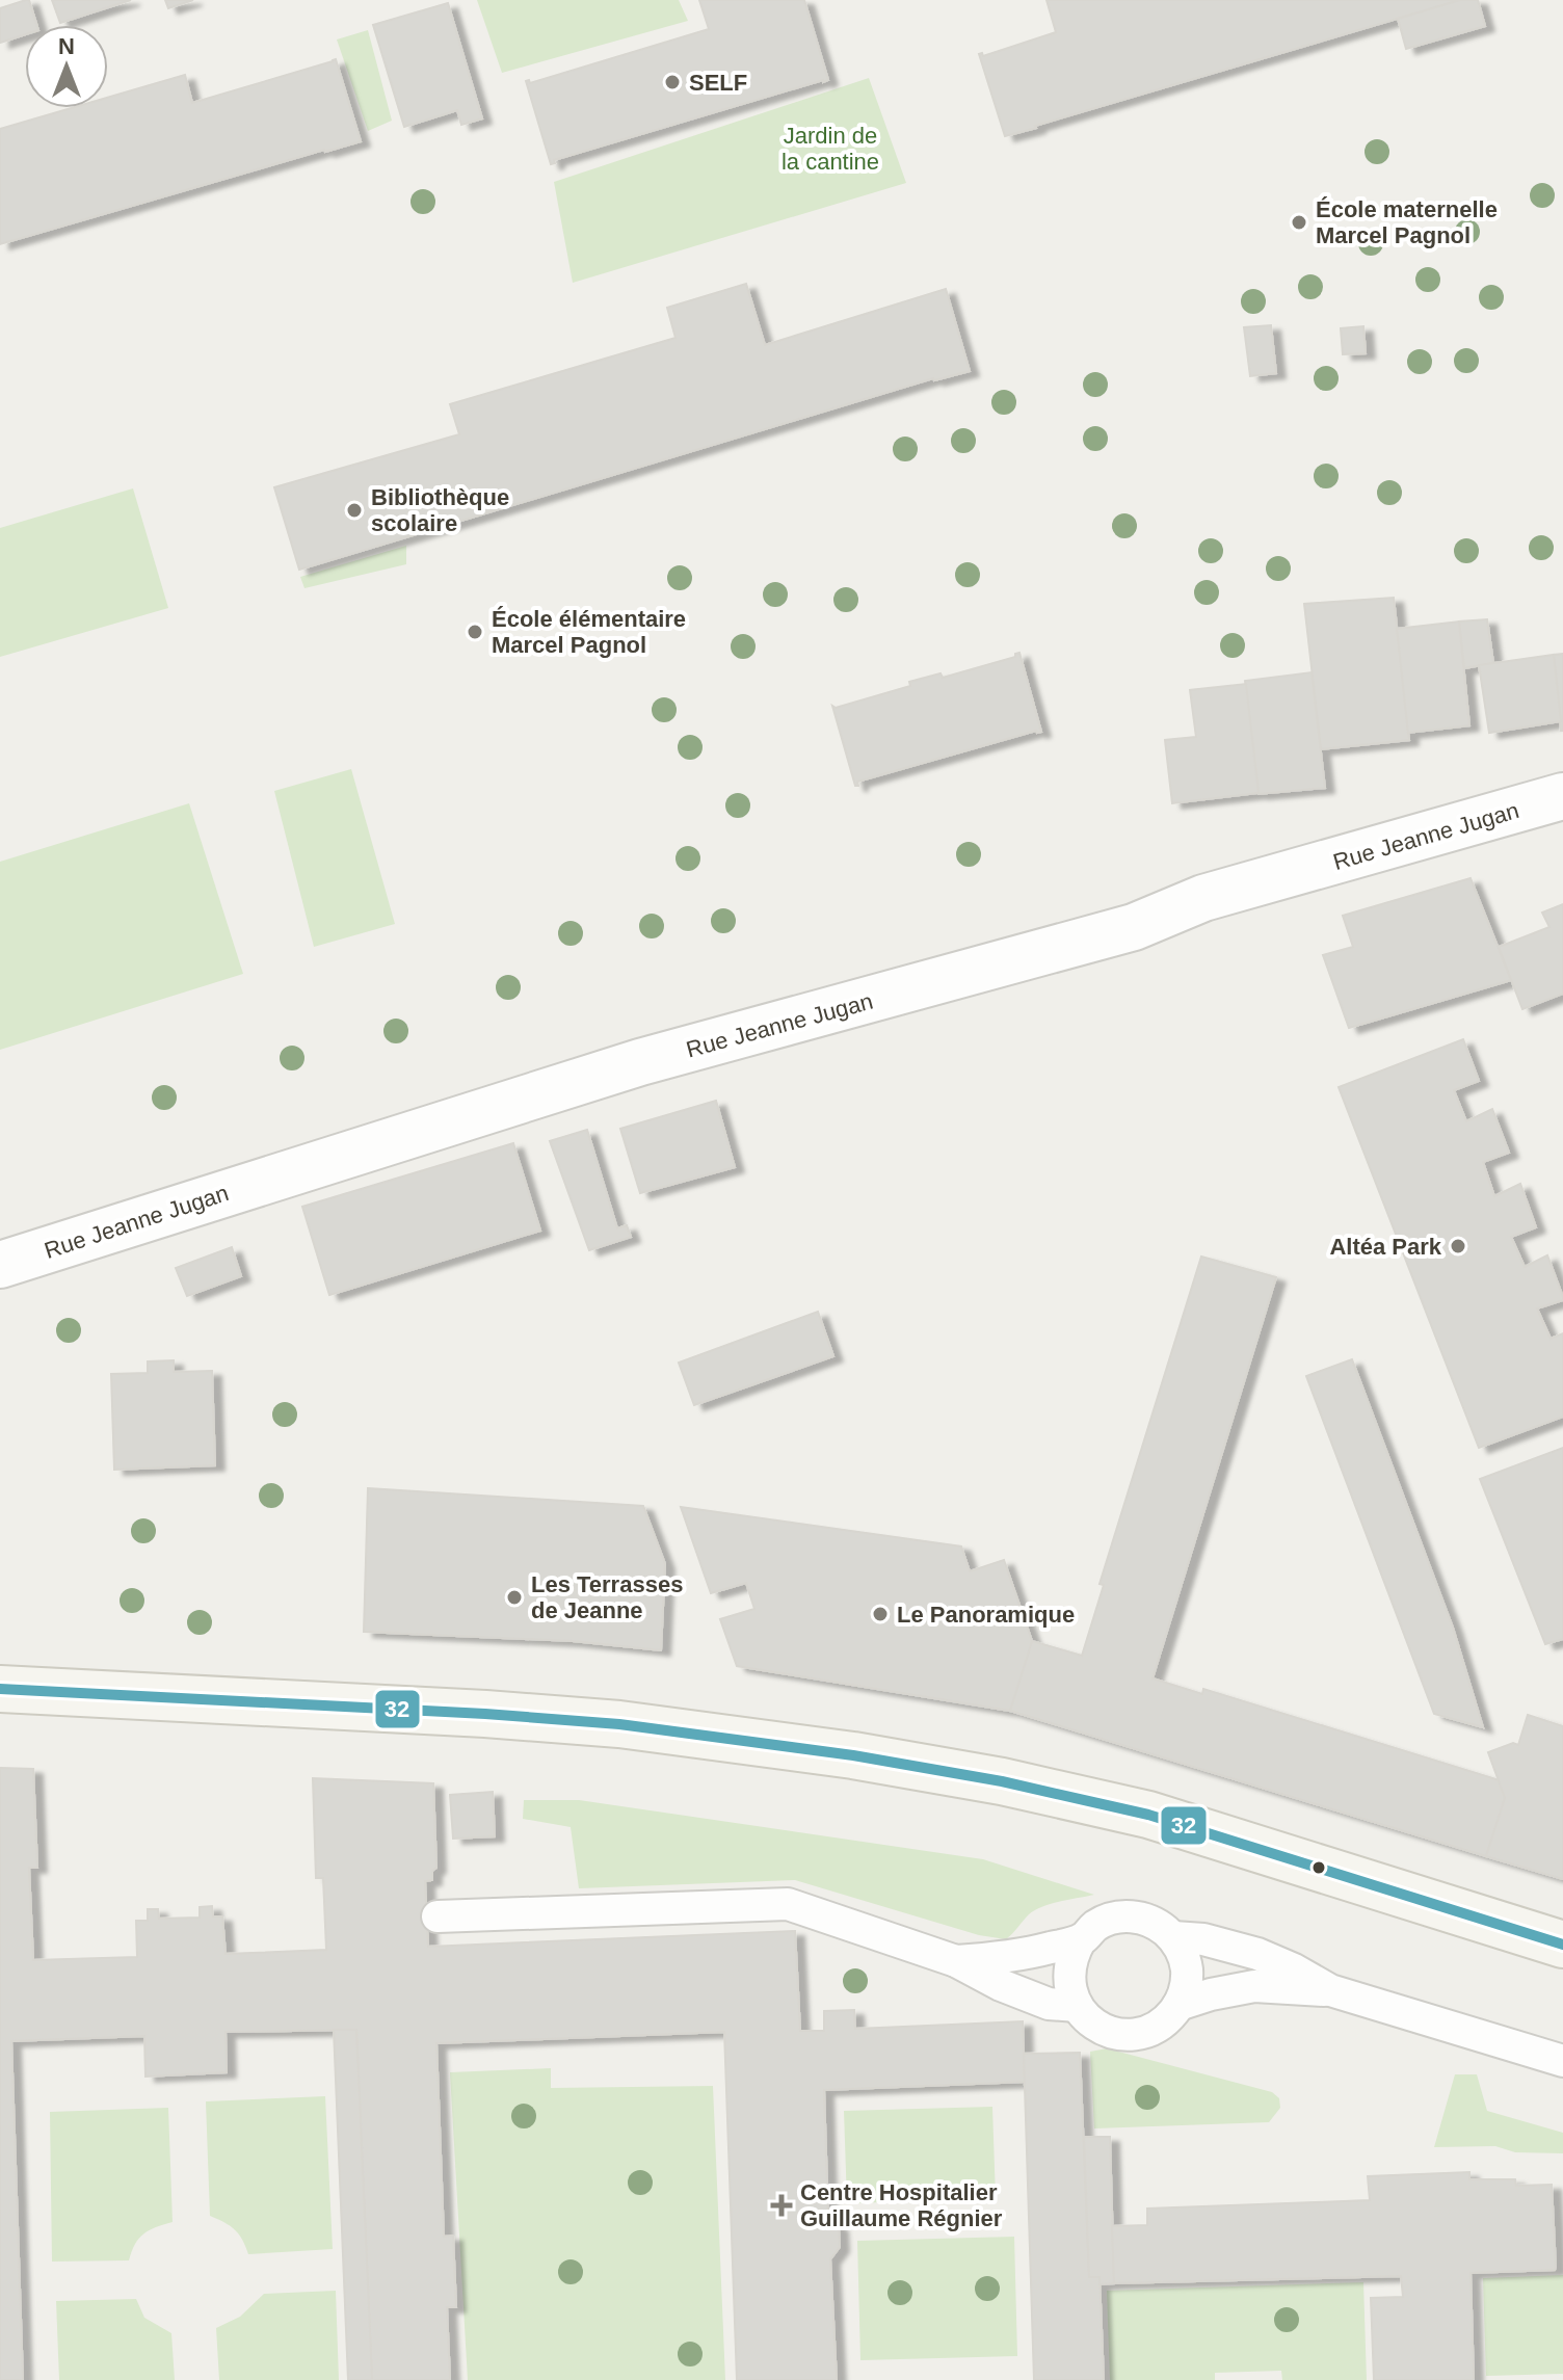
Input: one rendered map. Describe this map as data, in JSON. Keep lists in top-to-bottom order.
{
  "streets": {
    "street": ["Rue Jeanne Jugan"]
  },
  "parks": ["Jardin de la cantine"],
  "places": {
    "other": [
      "SELF",
      "École maternelle Marcel Pagnol",
      "Bibliothèque scolaire",
      "École élémentaire Marcel Pagnol",
      "Altéa Park",
      "Les Terrasses de Jeanne",
      "Le Panoramique"
    ],
    "health": ["Centre Hospitalier Guillaume Régnier"]
  },
  "lines": ["transit line 32"],
  "north": "top"
}
